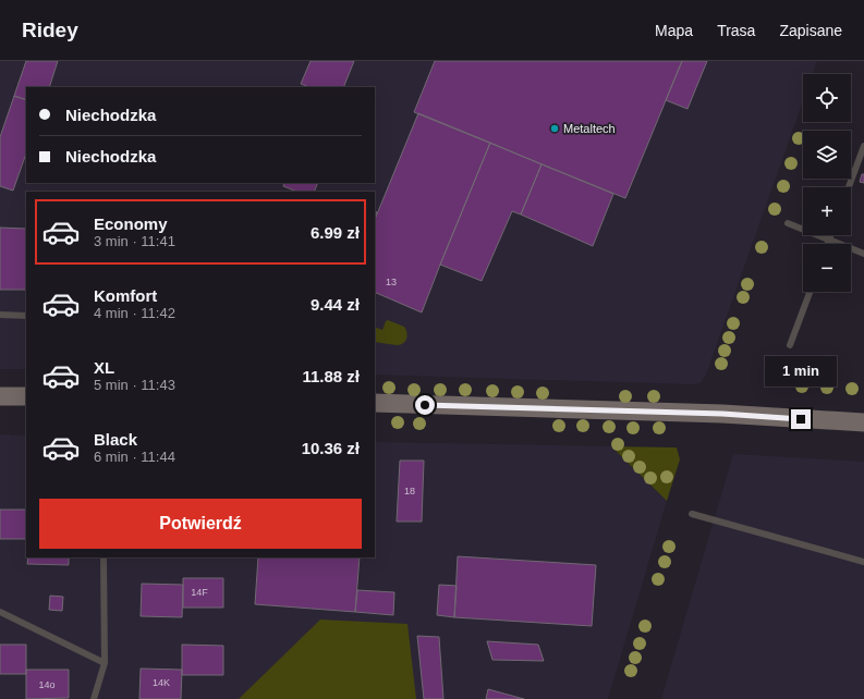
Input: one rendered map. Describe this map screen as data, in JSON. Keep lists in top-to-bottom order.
{
  "places": ["Metaltech"],
  "house_numbers": [
    "13",
    "18",
    "14F",
    "14K",
    "14o"
  ],
  "page": {
    "header": "Ridey",
    "nav": ["Mapa", "Trasa", "Zapisane"],
    "map_buttons": ["+", "−"],
    "banner": ["Niechodzka", "Niechodzka"],
    "list": [
      {
        "name": "Economy",
        "note": "3 min · 11:41",
        "value": "6.99 zł"
      },
      {
        "name": "Komfort",
        "note": "4 min · 11:42",
        "value": "9.44 zł"
      },
      {
        "name": "XL",
        "note": "5 min · 11:43",
        "value": "11.88 zł"
      },
      {
        "name": "Black",
        "note": "6 min · 11:44",
        "value": "10.36 zł"
      }
    ],
    "bubble": "1 min",
    "buttons": "Potwierdź"
  }
}
